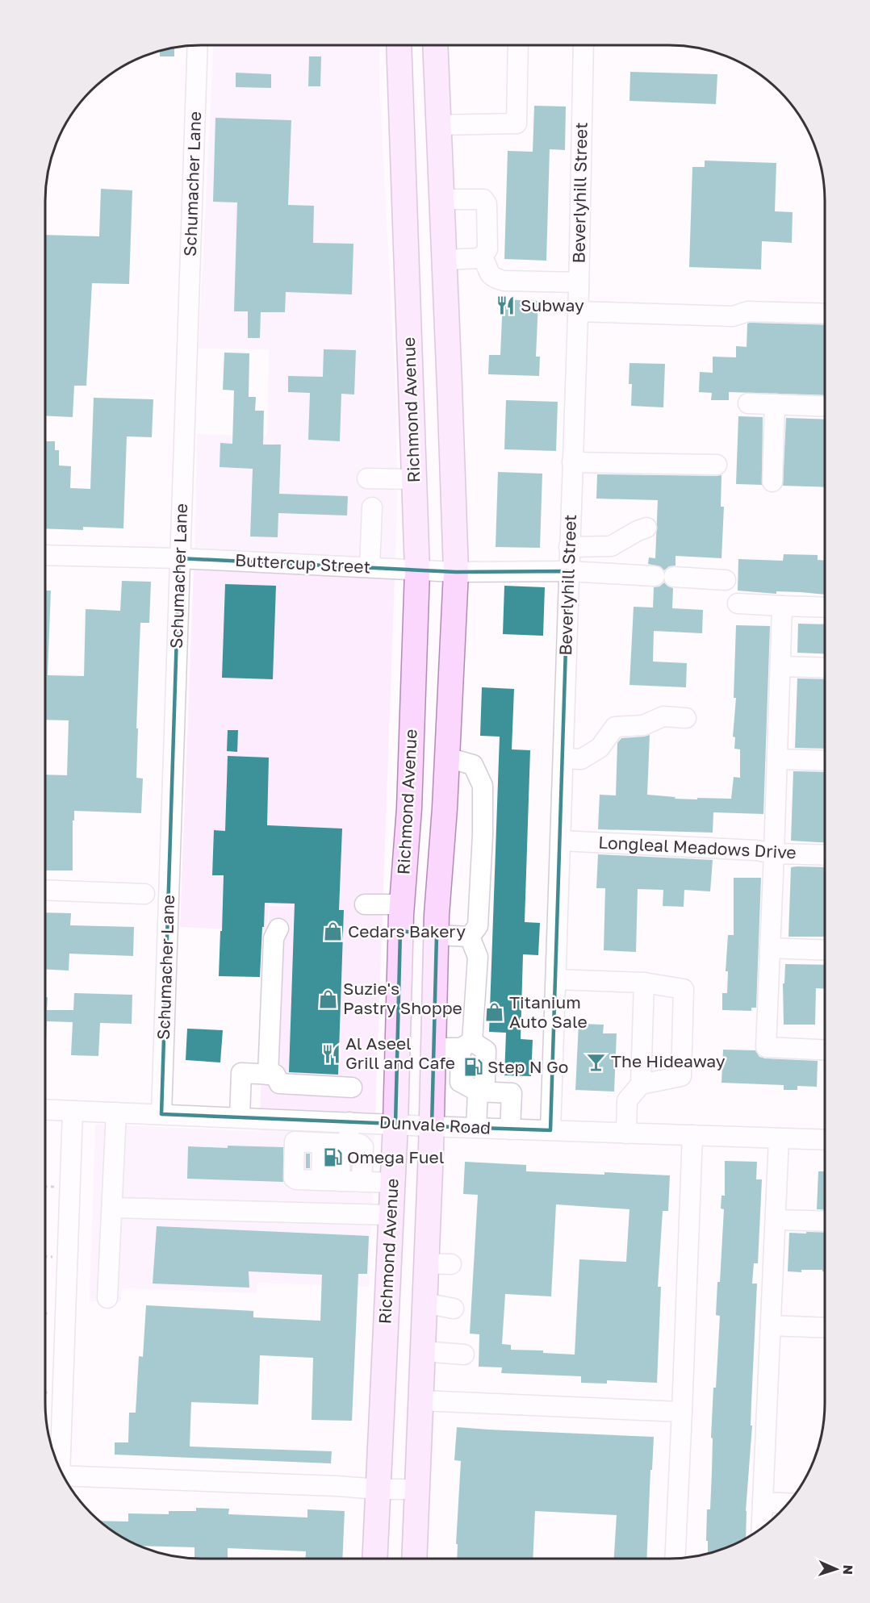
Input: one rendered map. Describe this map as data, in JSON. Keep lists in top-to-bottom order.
{
  "streets": {
    "main road": ["Richmond Avenue"],
    "street": [
      "Schumacher Lane",
      "Beverlyhill Street",
      "Buttercup Street",
      "Longleal Meadows Drive",
      "Dunvale Road"
    ]
  },
  "crossings": [
    ["Schumacher Lane", "Buttercup Street"],
    ["Schumacher Lane", "Dunvale Road"],
    ["Beverlyhill Street", "Buttercup Street"],
    ["Beverlyhill Street", "Longleal Meadows Drive"],
    ["Beverlyhill Street", "Dunvale Road"],
    ["Richmond Avenue", "Buttercup Street"],
    ["Richmond Avenue", "Dunvale Road"]
  ],
  "places": {
    "restaurant": ["Subway", "Al Aseel Grill and Cafe"],
    "shop": ["Cedars Bakery", "Suzie's Pastry Shoppe", "Titanium Auto Sale"],
    "bar": ["The Hideaway"],
    "fuel station": ["Step N Go", "Omega Fuel"]
  },
  "north": "right"
}
